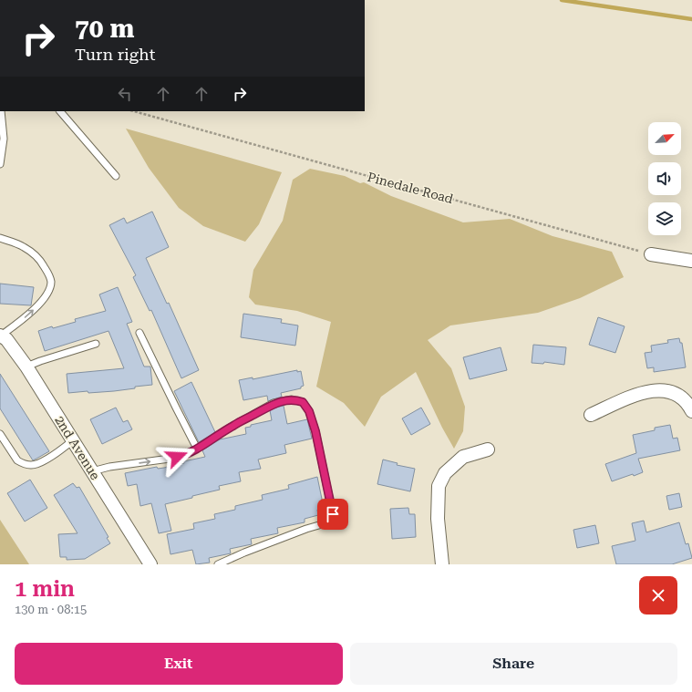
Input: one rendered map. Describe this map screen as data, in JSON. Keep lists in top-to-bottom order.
{
  "streets": {
    "street": ["2nd Avenue"],
    "path": ["Pinedale Road"]
  },
  "north": "top right",
  "page": {
    "turn": ["70 m", "Turn right"],
    "heading": ["1 min", "130 m · 08:15"],
    "buttons": ["Exit", "Share"]
  }
}
